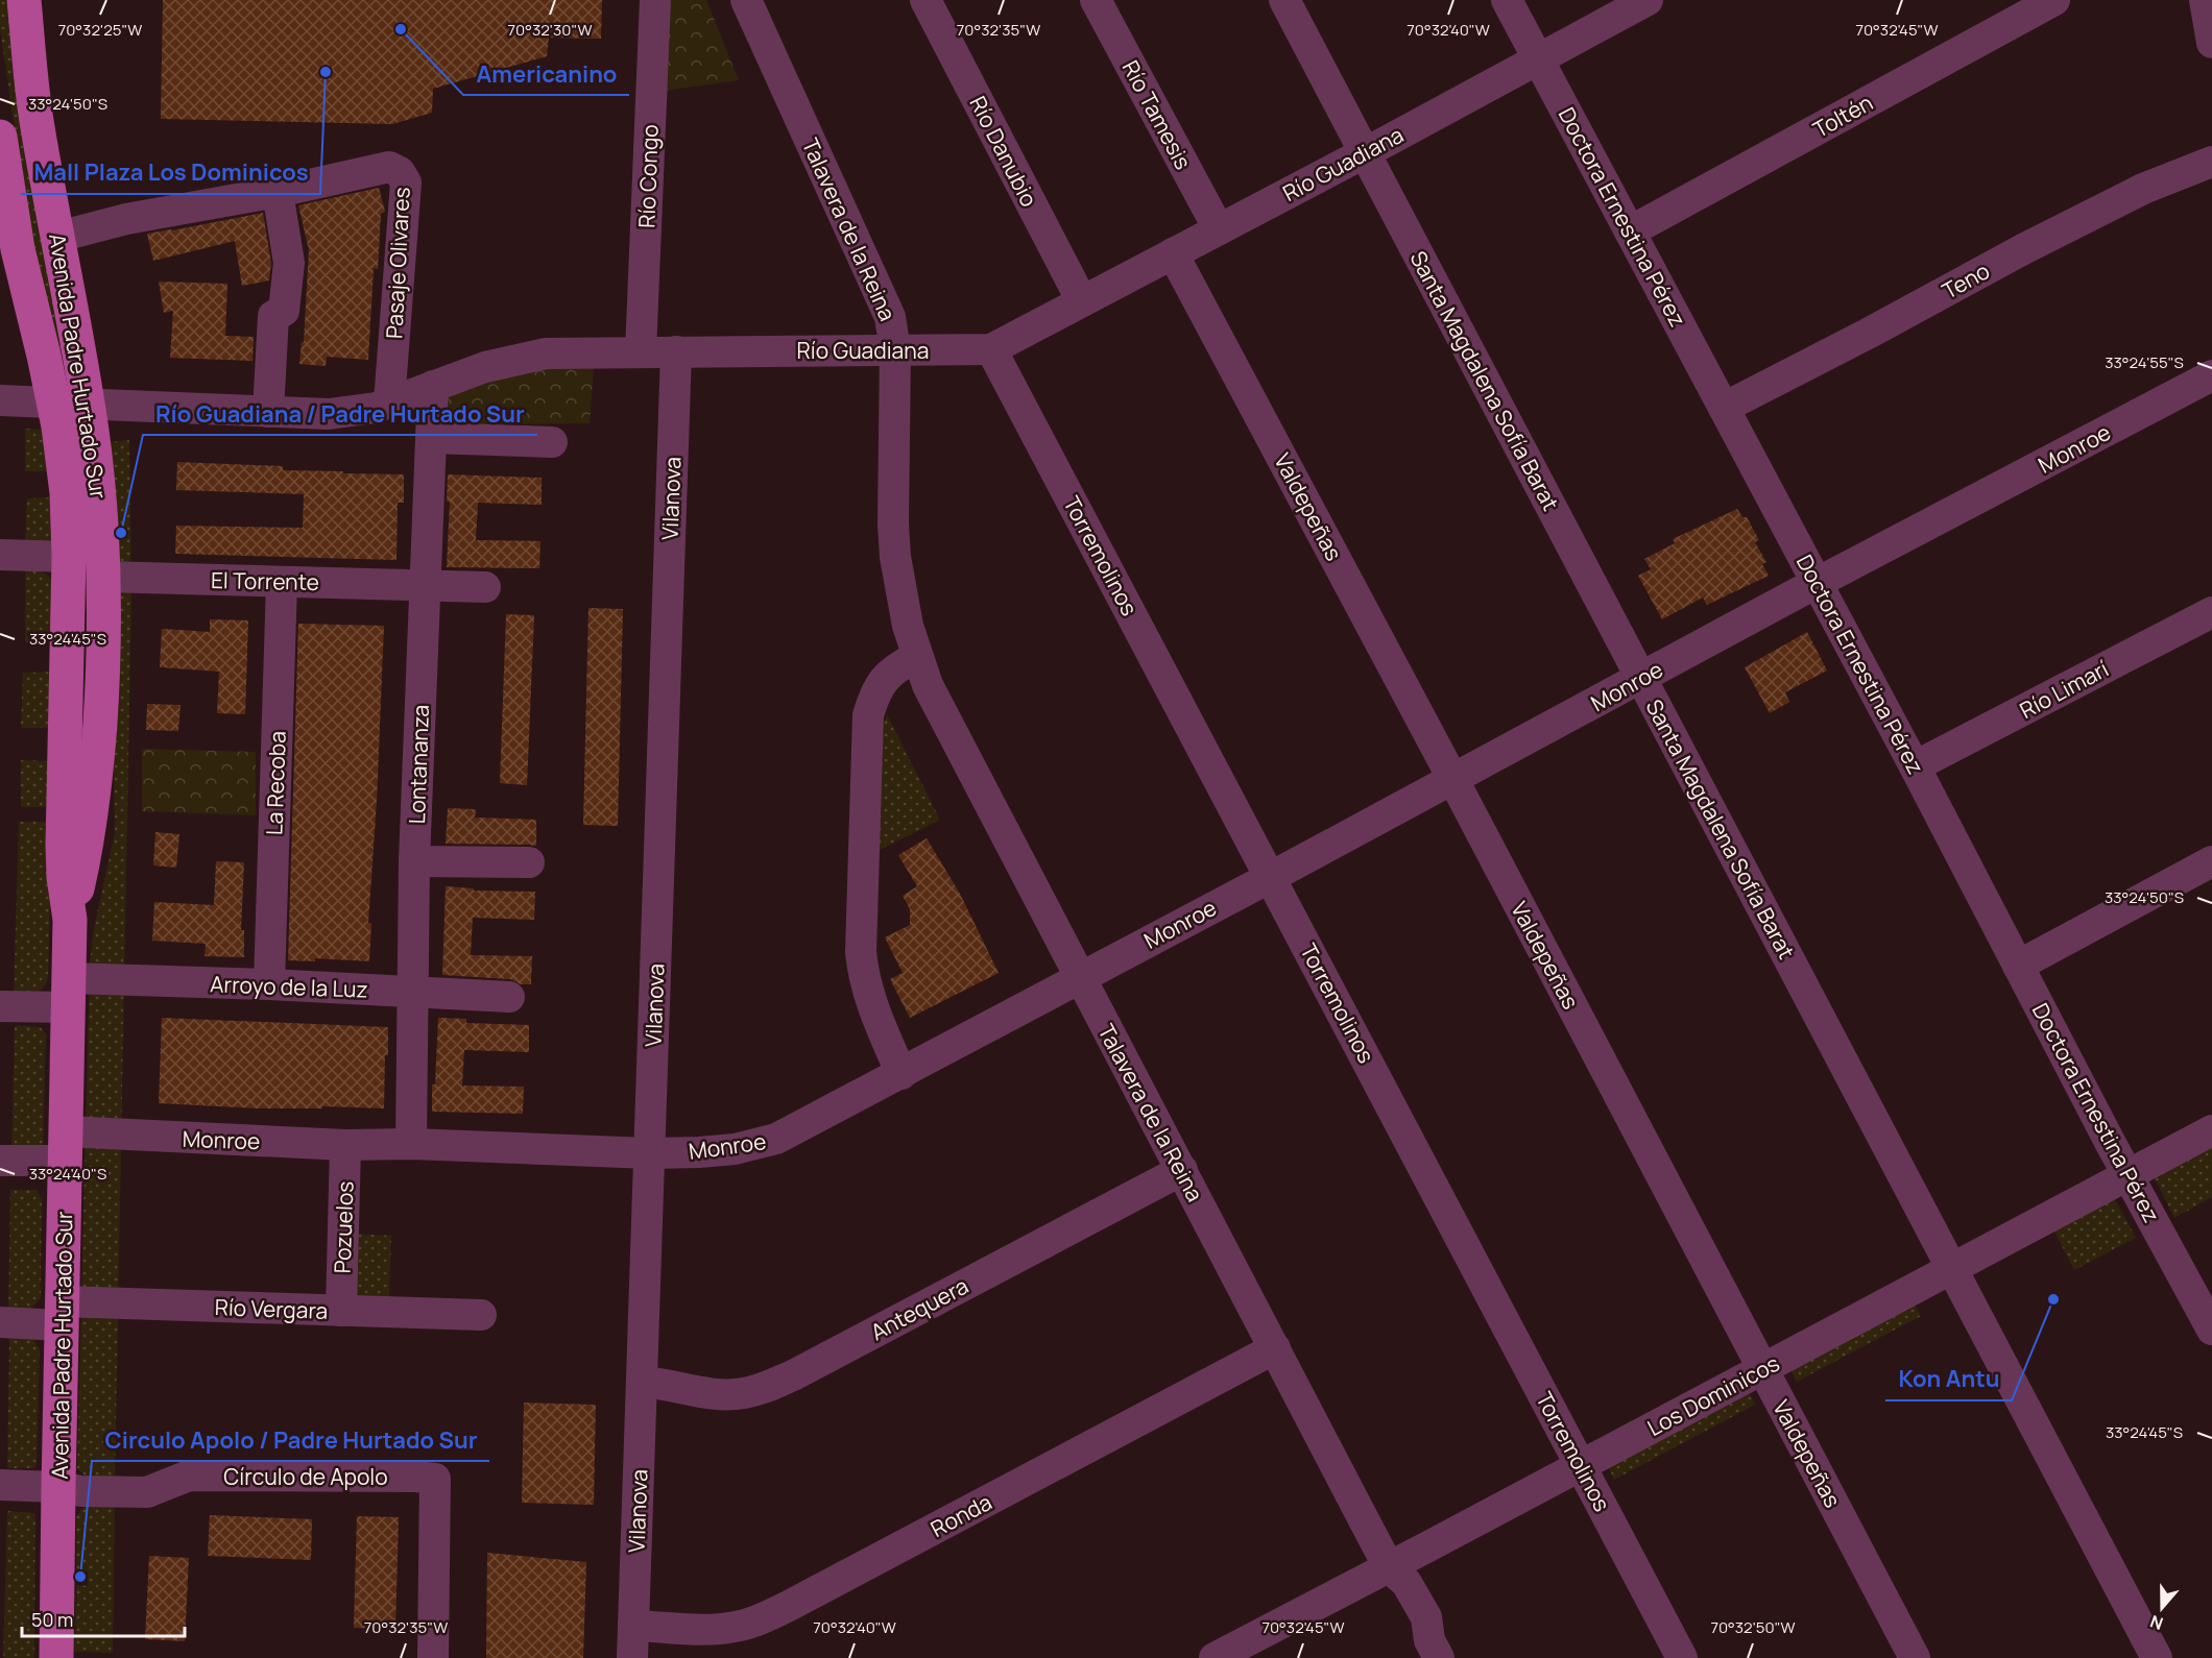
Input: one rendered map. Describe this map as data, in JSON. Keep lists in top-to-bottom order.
{
  "streets": {
    "main road": ["Avenida Padre Hurtado Sur"],
    "street": [
      "Río Tamesis",
      "Toltén",
      "Río Danubio",
      "Río Guadiana",
      "Río Congo",
      "Doctora Ernestina Pérez",
      "Talavera de la Reina",
      "Pasaje Olivares",
      "Teno",
      "Santa Magdalena Sofía Barat",
      "Monroe",
      "Vilanova",
      "Valdepeñas",
      "Torremolinos",
      "El Torrente",
      "Río Limarí",
      "Lontananza",
      "La Recoba",
      "Arroyo de la Luz",
      "Pozuelos",
      "Río Vergara",
      "Antequera",
      "Los Dominicos",
      "Círculo de Apolo",
      "Ronda"
    ]
  },
  "crossings": [
    ["Río Tamesis", "Río Guadiana"],
    ["Toltén", "Doctora Ernestina Pérez"],
    ["Río Danubio", "Río Guadiana"],
    ["Río Guadiana", "Río Congo"],
    ["Río Guadiana", "Doctora Ernestina Pérez"],
    ["Río Guadiana", "Talavera de la Reina"],
    ["Río Guadiana", "Pasaje Olivares"],
    ["Río Guadiana", "Avenida Padre Hurtado Sur"],
    ["Río Guadiana", "Santa Magdalena Sofía Barat"],
    ["Río Guadiana", "Vilanova"],
    ["Río Guadiana", "Valdepeñas"],
    ["Río Guadiana", "Torremolinos"],
    ["Río Guadiana", "Lontananza"],
    ["Doctora Ernestina Pérez", "Teno"],
    ["Doctora Ernestina Pérez", "Monroe"],
    ["Doctora Ernestina Pérez", "Río Limarí"],
    ["Doctora Ernestina Pérez", "Los Dominicos"],
    ["Talavera de la Reina", "Monroe"],
    ["Talavera de la Reina", "Antequera"],
    ["Talavera de la Reina", "Los Dominicos"],
    ["Talavera de la Reina", "Ronda"],
    ["Pasaje Olivares", "Avenida Padre Hurtado Sur"],
    ["Avenida Padre Hurtado Sur", "Monroe"],
    ["Avenida Padre Hurtado Sur", "El Torrente"],
    ["Avenida Padre Hurtado Sur", "Arroyo de la Luz"],
    ["Avenida Padre Hurtado Sur", "Río Vergara"],
    ["Avenida Padre Hurtado Sur", "Círculo de Apolo"],
    ["Santa Magdalena Sofía Barat", "Monroe"],
    ["Santa Magdalena Sofía Barat", "Los Dominicos"],
    ["Monroe", "Vilanova"],
    ["Monroe", "Valdepeñas"],
    ["Monroe", "Torremolinos"],
    ["Monroe", "Lontananza"],
    ["Monroe", "Pozuelos"],
    ["Vilanova", "Antequera"],
    ["Vilanova", "Ronda"],
    ["Valdepeñas", "Los Dominicos"],
    ["Torremolinos", "Los Dominicos"],
    ["El Torrente", "Lontananza"],
    ["El Torrente", "La Recoba"],
    ["Lontananza", "Arroyo de la Luz"],
    ["La Recoba", "Arroyo de la Luz"],
    ["Pozuelos", "Río Vergara"]
  ],
  "places": [
    "Americanino",
    "Mall Plaza Los Dominicos",
    "Río Guadiana / Padre Hurtado Sur",
    "Kon Antu",
    "Circulo Apolo / Padre Hurtado Sur"
  ],
  "scale_bar": "50 m",
  "north": "bottom",
  "coordinates": [
    "70°32'25\"W",
    "70°32'30\"W",
    "70°32'35\"W",
    "70°32'40\"W",
    "70°32'45\"W",
    "33°24'50\"S",
    "33°24'55\"S",
    "33°24'45\"S",
    "33°24'40\"S",
    "70°32'50\"W"
  ]
}
